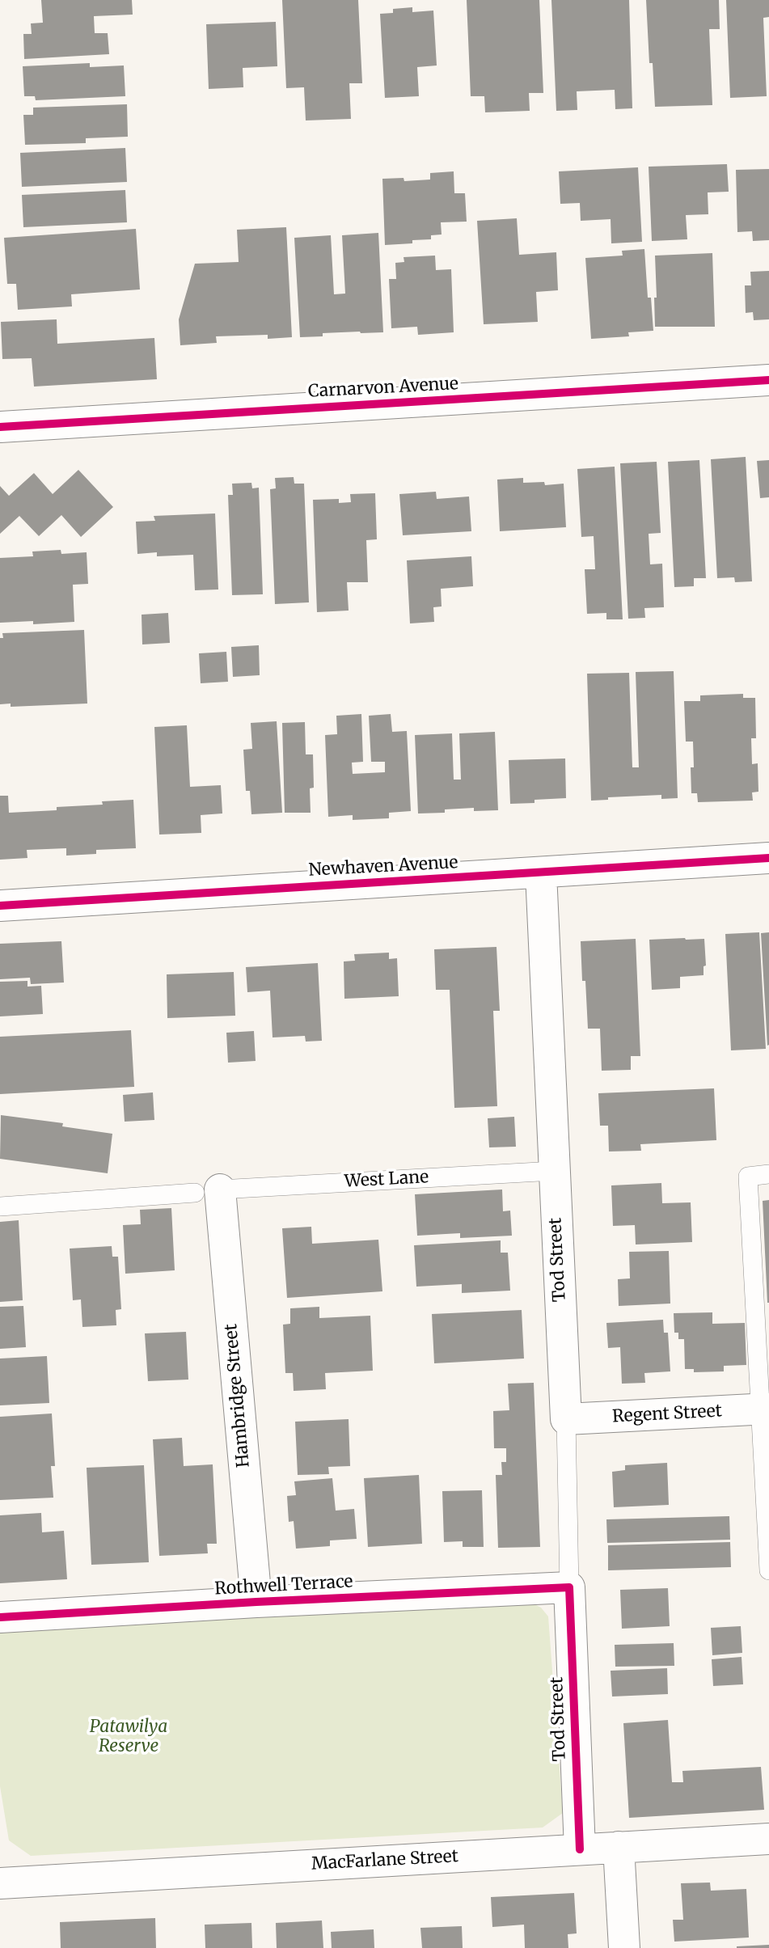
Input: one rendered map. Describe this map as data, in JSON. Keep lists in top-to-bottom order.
{
  "streets": {
    "street": [
      "Carnarvon Avenue",
      "Newhaven Avenue",
      "Tod Street",
      "Hambridge Street",
      "Regent Street",
      "Rothwell Terrace",
      "MacFarlane Street"
    ],
    "lane": ["West Lane"]
  },
  "crossings": [
    ["Newhaven Avenue", "Tod Street"],
    ["West Lane", "Tod Street"],
    ["West Lane", "Hambridge Street"],
    ["Tod Street", "Regent Street"],
    ["Tod Street", "Rothwell Terrace"],
    ["Tod Street", "MacFarlane Street"],
    ["Hambridge Street", "Rothwell Terrace"]
  ],
  "parks": ["Patawilya Reserve"]
}
